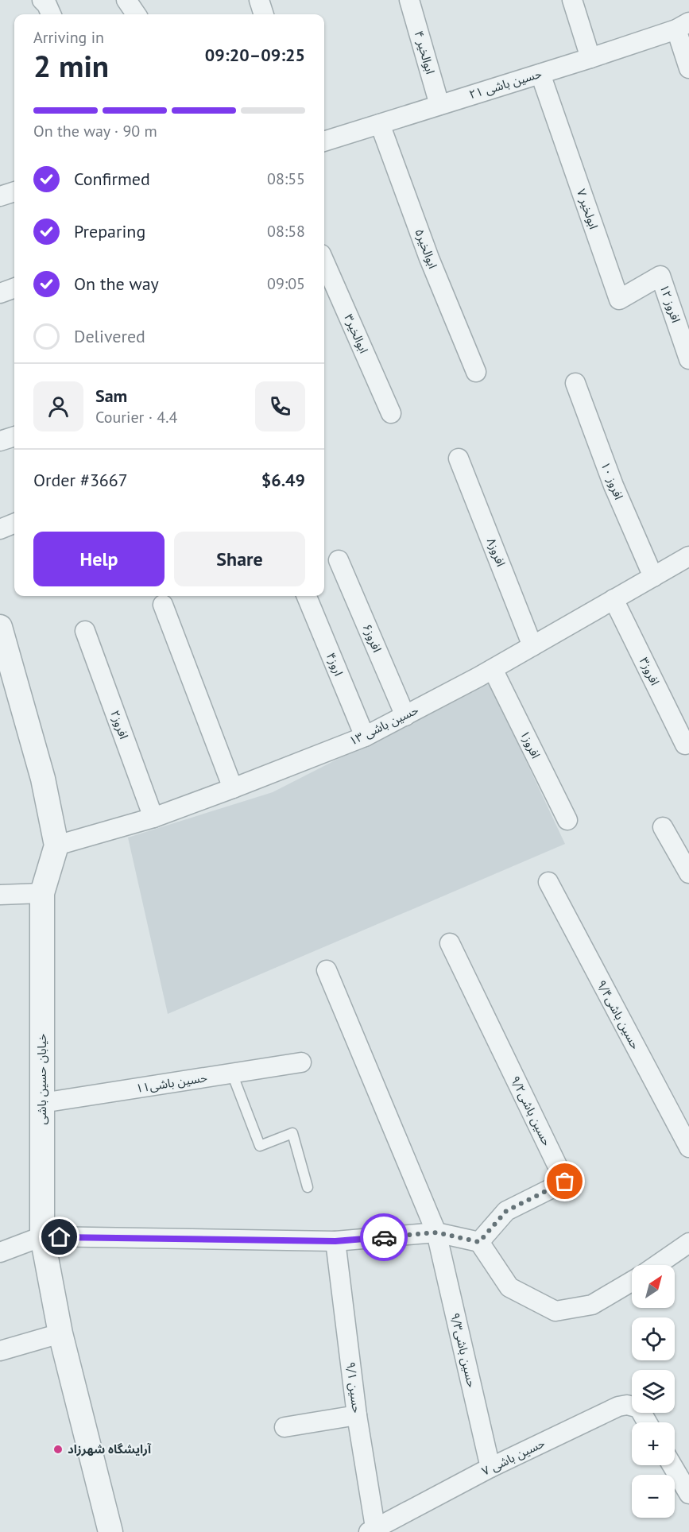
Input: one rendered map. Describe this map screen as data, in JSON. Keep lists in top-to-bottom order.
{
  "streets": {
    "street": [
      "ابوالخیر ۴",
      "حسین باشی ۲۱",
      "ابولخیر ۷",
      "ابوالخیر۵",
      "افروز ۱۲",
      "ابوالخیر۳",
      "افروز ۱۰",
      "افروز۸",
      "افروز۶",
      "اروز۴",
      "افروز۳",
      "افروز۲",
      "حسین باشی ۱۳",
      "افروز۱",
      "حسین باشی۹/۴",
      "خیابان حسین باشی",
      "حسین باشی۱۱",
      "حسین باشی۹/۲",
      "حسین باشی۹/۳",
      "حسین ۹/۱",
      "حسین باشی ۷"
    ]
  },
  "crossings": [
    ["ابوالخیر ۴", "حسین باشی ۲۱"],
    ["حسین باشی ۲۱", "ابولخیر ۷"],
    ["حسین باشی ۲۱", "ابوالخیر۵"],
    ["ابولخیر ۷", "افروز ۱۲"],
    ["افروز ۱۰", "حسین باشی ۱۳"],
    ["افروز۸", "حسین باشی ۱۳"],
    ["افروز۶", "حسین باشی ۱۳"],
    ["اروز۴", "حسین باشی ۱۳"],
    ["افروز۳", "حسین باشی ۱۳"],
    ["افروز۲", "حسین باشی ۱۳"],
    ["حسین باشی ۱۳", "افروز۱"],
    ["حسین باشی ۱۳", "خیابان حسین باشی"],
    ["خیابان حسین باشی", "حسین باشی۱۱"],
    ["حسین باشی۹/۳", "حسین باشی ۷"],
    ["حسین ۹/۱", "حسین باشی ۷"]
  ],
  "places": ["آرایشگاه شهرزاد"],
  "north": "top right",
  "page": {
    "heading": ["2 min", "Arriving in", "09:20–09:25"],
    "panel": [
      "Sam",
      "Courier · 4.4",
      "Order #3667",
      "$6.49"
    ],
    "bar": "On the way · 90 m",
    "list": [
      ["Confirmed", "08:55"],
      ["Preparing", "08:58"],
      ["On the way", "09:05"],
      "Delivered"
    ],
    "buttons": ["Help", "Share"],
    "map_buttons": ["+", "−"]
  }
}
